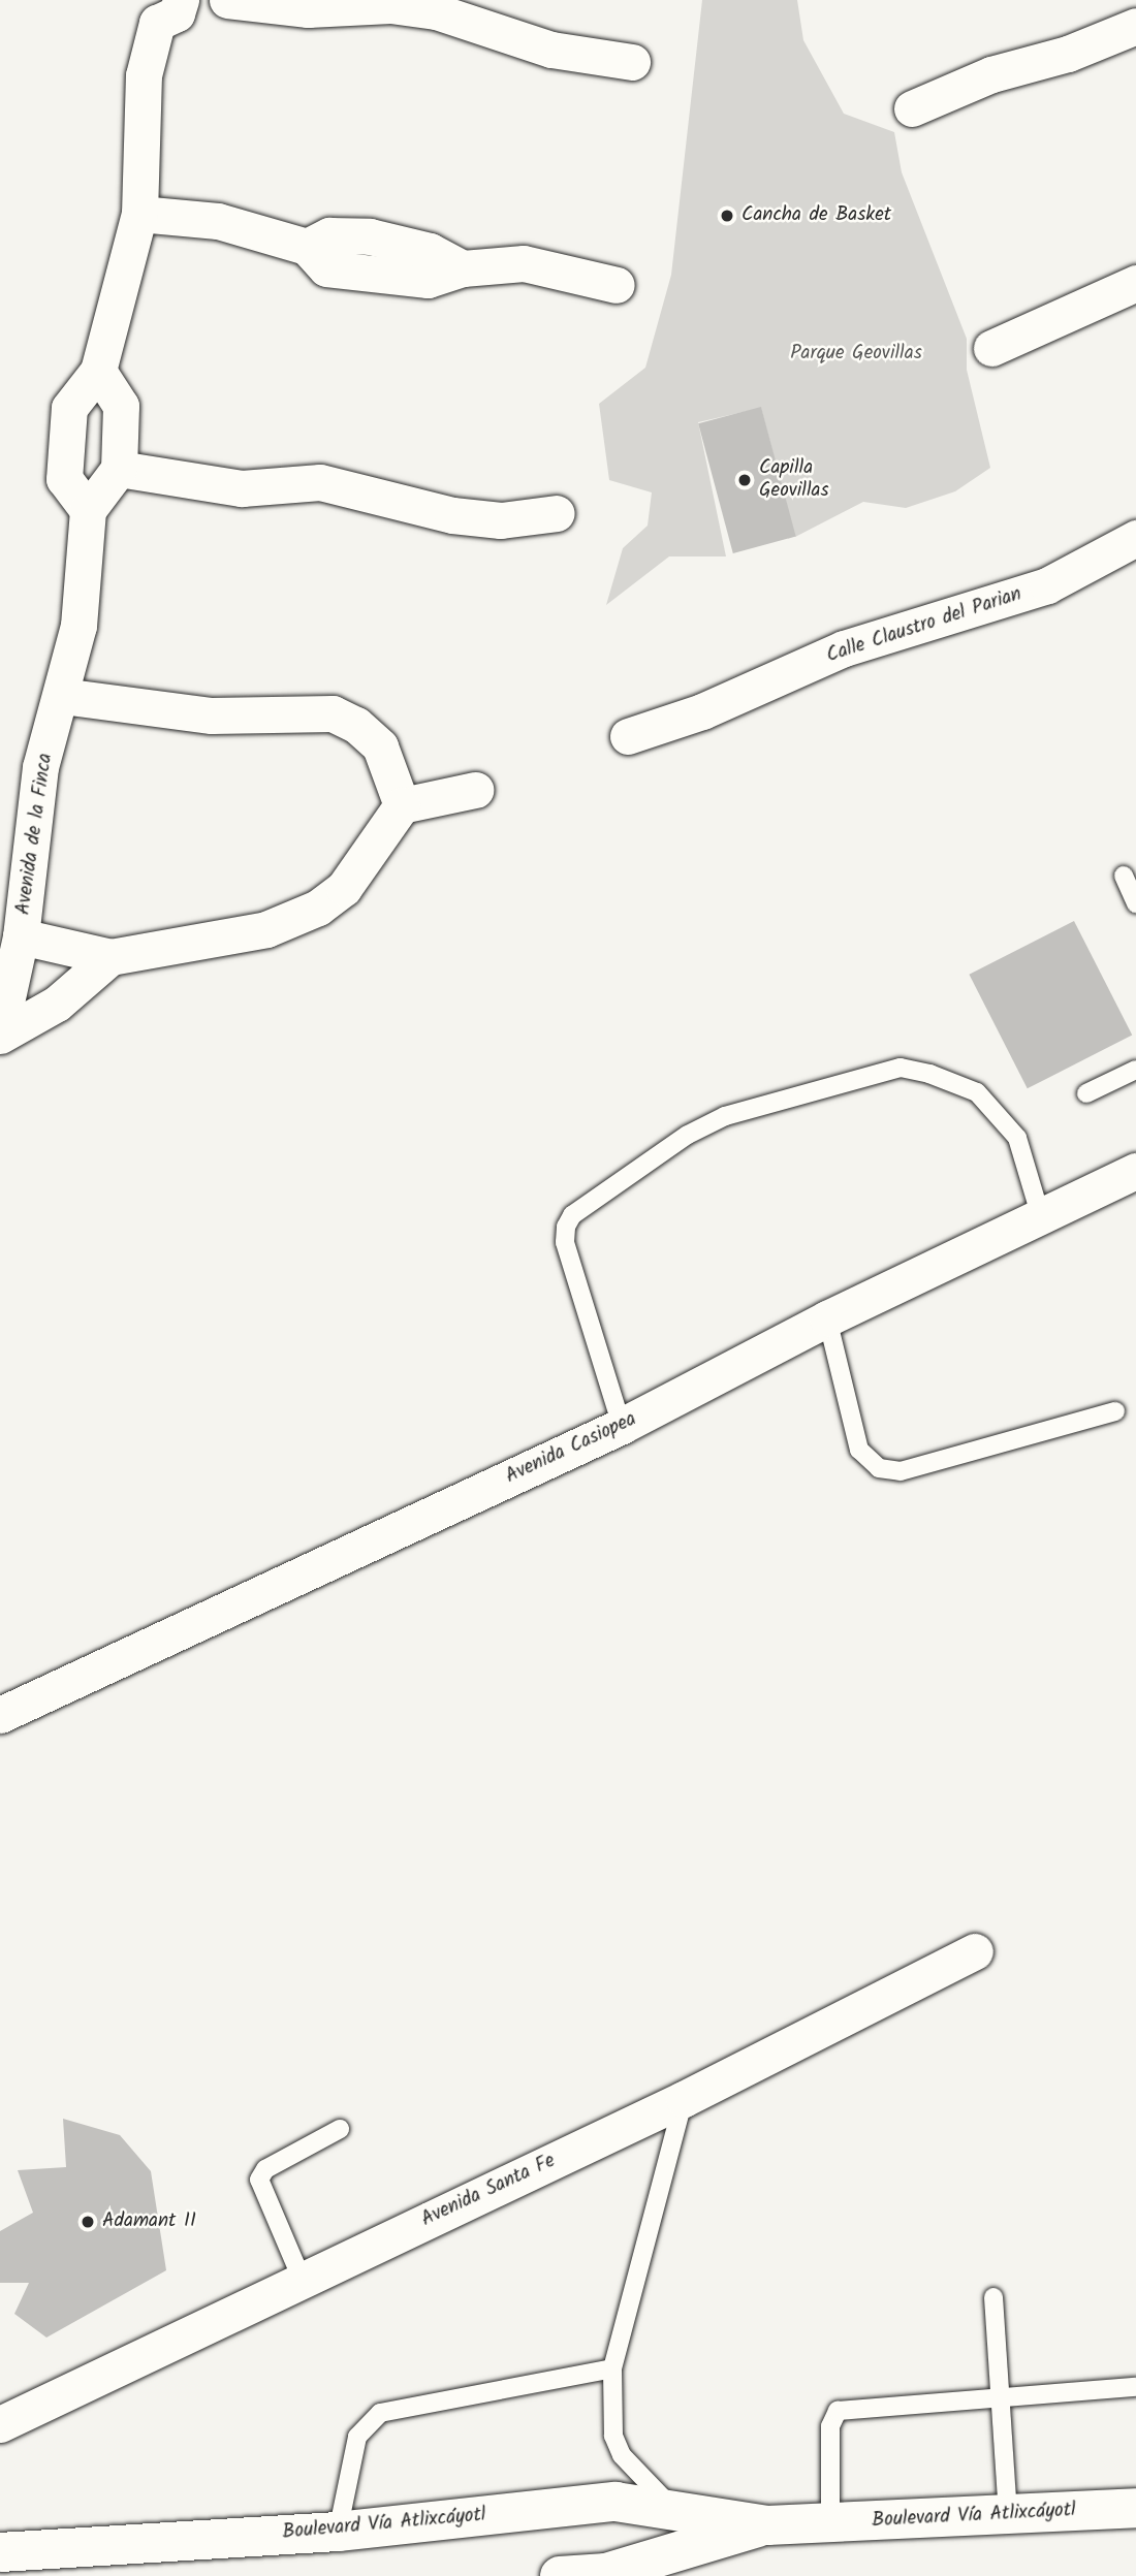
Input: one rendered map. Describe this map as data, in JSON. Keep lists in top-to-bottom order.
{
  "streets": {
    "main road": ["Boulevard Vía Atlixcáyotl"],
    "street": [
      "Calle Claustro del Parian",
      "Avenida de la Finca",
      "Avenida Casiopea",
      "Avenida Santa Fe"
    ]
  },
  "parks": ["Parque Geovillas"],
  "places": ["Cancha de Basket", "Capilla Geovillas", "Adamant II"]
}
